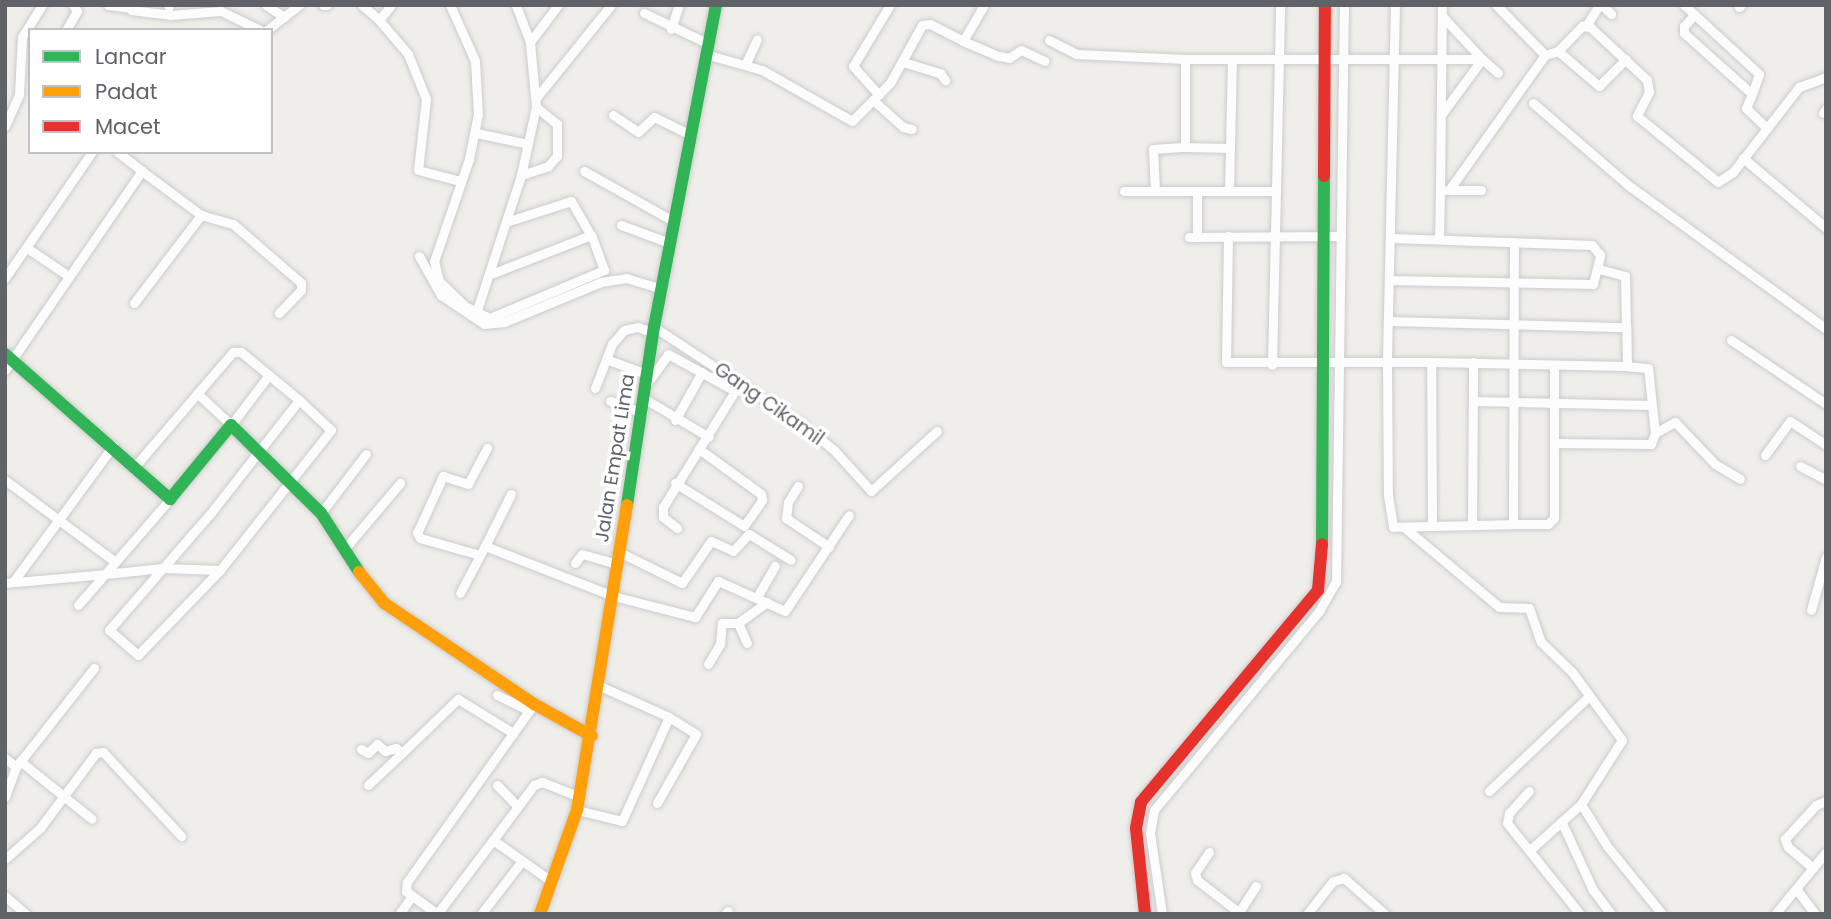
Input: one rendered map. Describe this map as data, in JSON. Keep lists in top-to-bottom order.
{
  "streets": {
    "street": ["Gang Cikamil", "Jalan Empat Lima"]
  },
  "crossings": [
    ["Gang Cikamil", "Jalan Empat Lima"]
  ],
  "legend": ["Lancar", "Padat", "Macet"]
}
